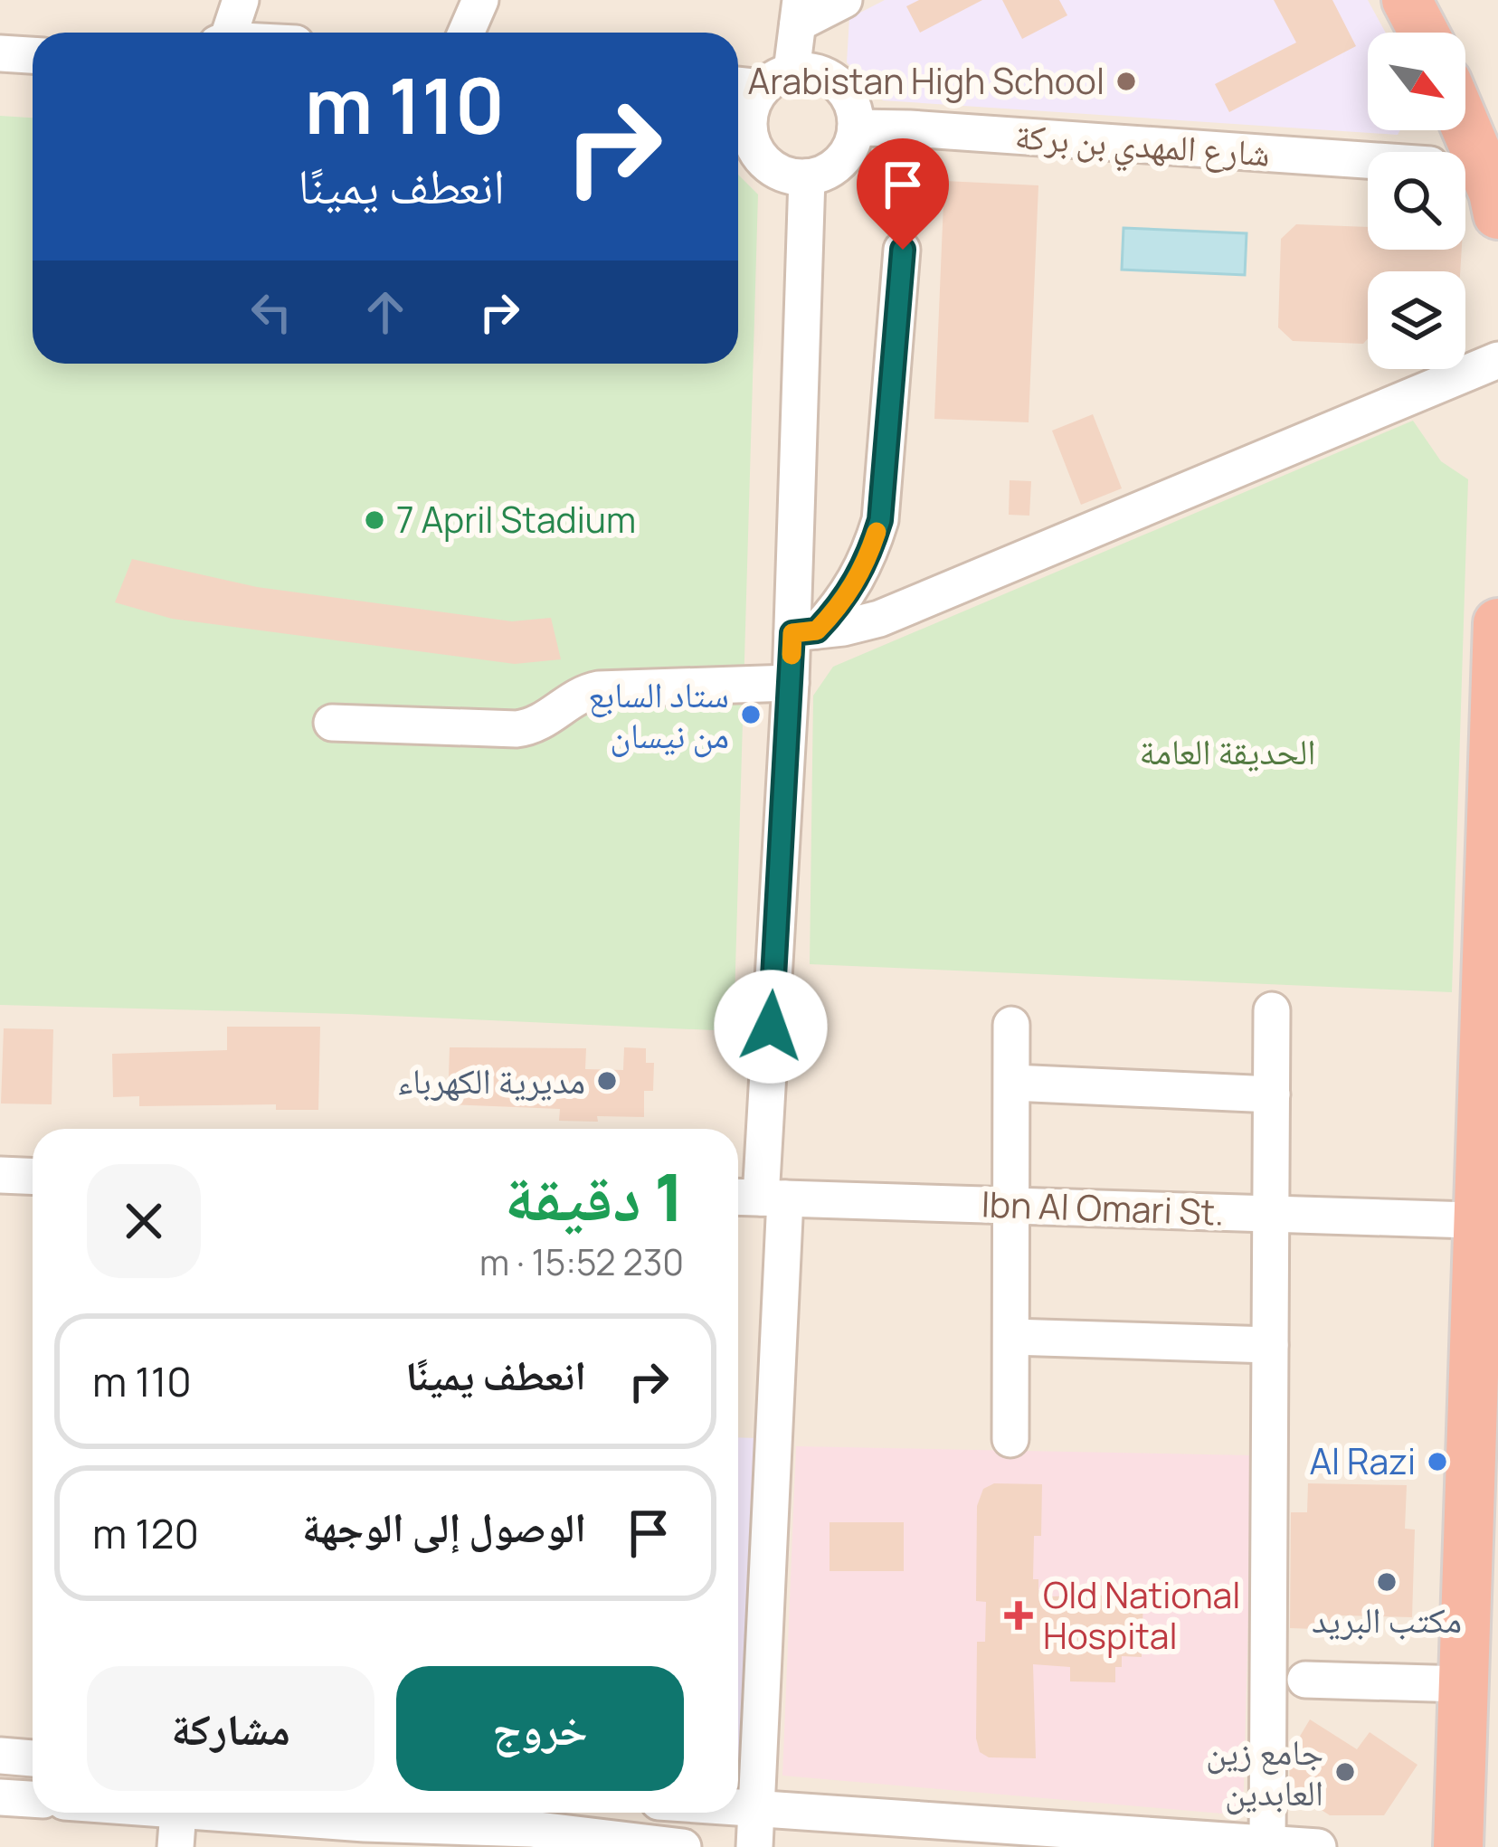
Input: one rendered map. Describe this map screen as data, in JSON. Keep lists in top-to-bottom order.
{
  "streets": {
    "street": ["شارع المهدي بن بركة", "Ibn Al Omari St."]
  },
  "parks": ["الحديقة العامة"],
  "places": {
    "other": [
      "Arabistan High School",
      "7 April Stadium",
      "ستاد السابع من نيسان",
      "مديرية الكهرباء",
      "Al Razi",
      "مكتب البريد",
      "جامع زين العابدين"
    ],
    "health": ["Old National Hospital"]
  },
  "north": "bottom right",
  "page": {
    "turn": ["110 m", "انعطف يمينًا"],
    "heading": ["1 دقيقة", "230 m · 15:52"],
    "list": [
      {
        "name": "انعطف يمينًا",
        "value": "110 m"
      },
      {
        "name": "الوصول إلى الوجهة",
        "value": "120 m"
      }
    ],
    "buttons": ["خروج", "مشاركة"]
  }
}
